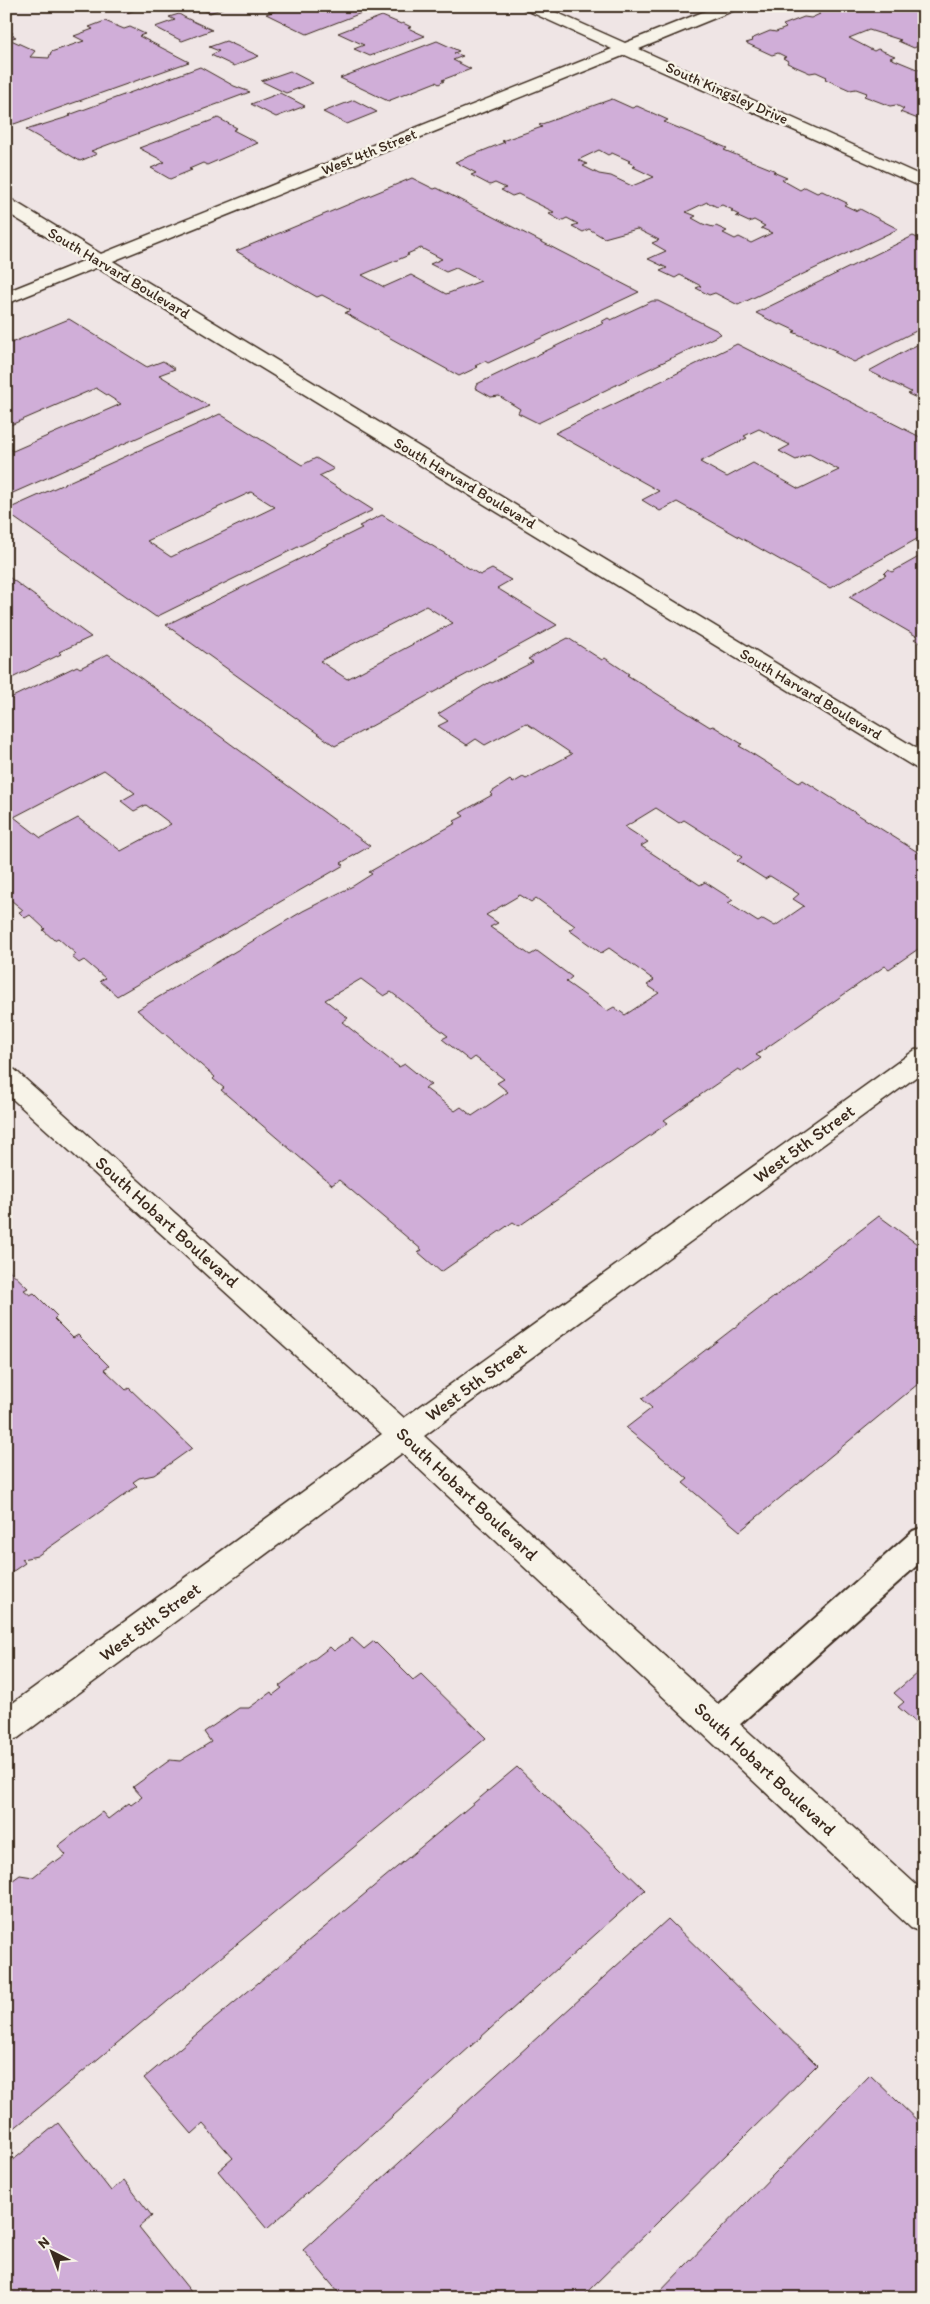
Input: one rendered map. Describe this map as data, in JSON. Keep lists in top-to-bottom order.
{
  "streets": {
    "street": [
      "South Kingsley Drive",
      "West 4th Street",
      "South Harvard Boulevard",
      "West 5th Street",
      "South Hobart Boulevard"
    ]
  },
  "crossings": [
    ["South Kingsley Drive", "West 4th Street"],
    ["West 4th Street", "South Harvard Boulevard"],
    ["West 5th Street", "South Hobart Boulevard"]
  ],
  "north": "top left"
}
